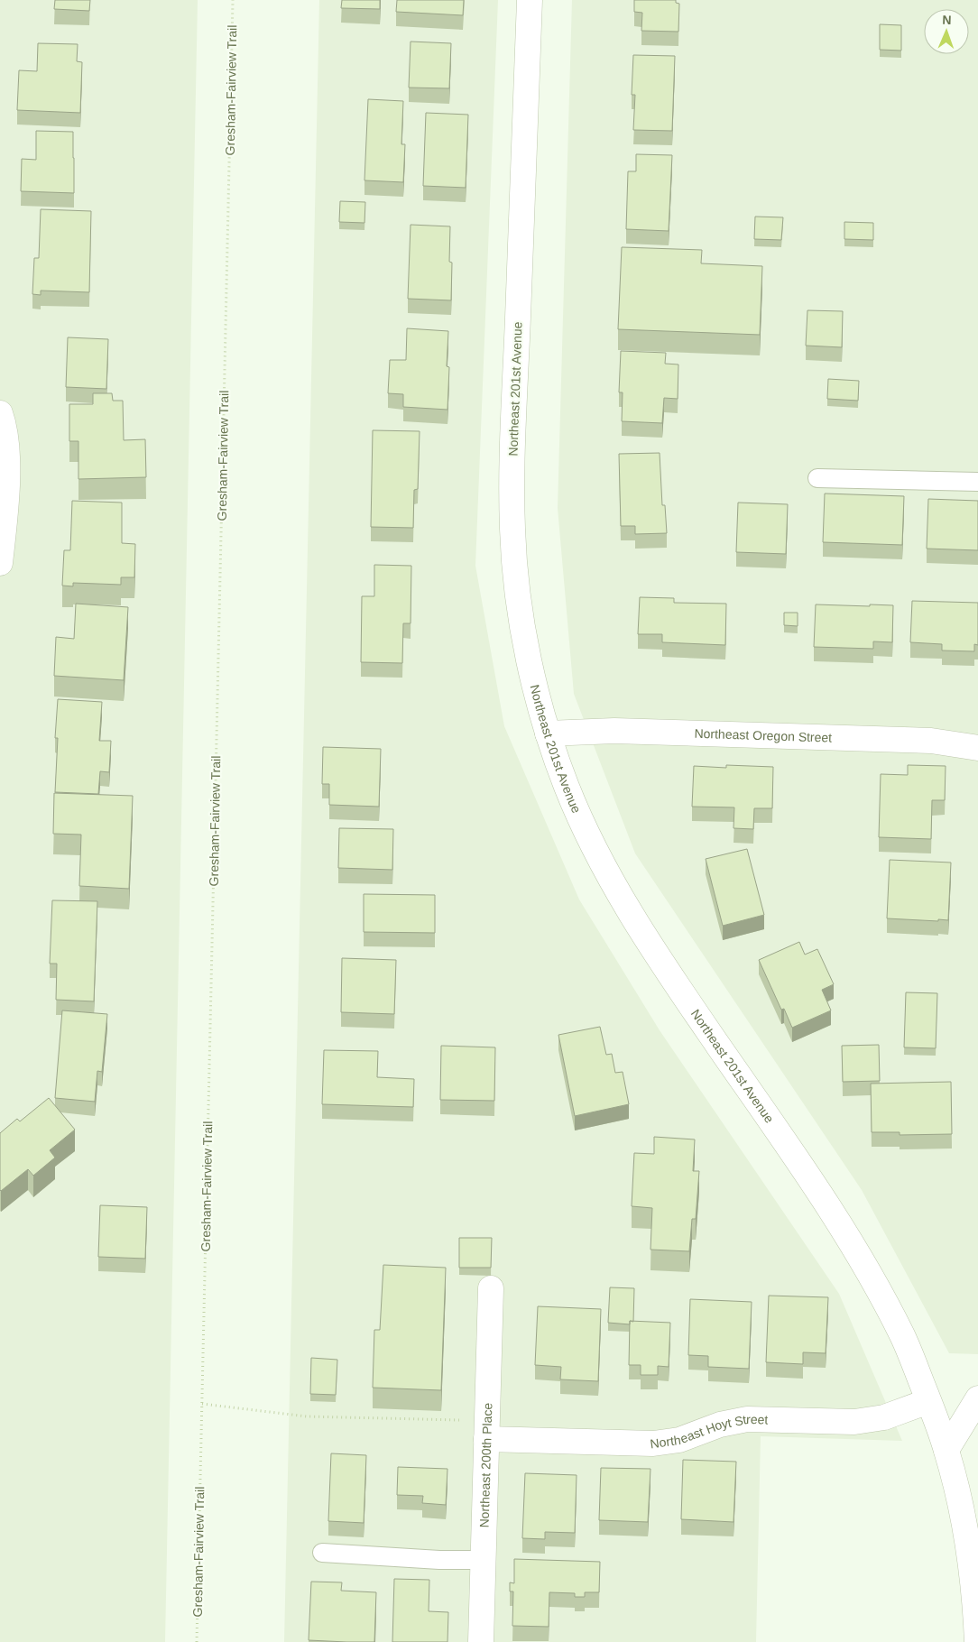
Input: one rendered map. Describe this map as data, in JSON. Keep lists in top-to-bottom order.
{
  "streets": {
    "street": [
      "Northeast 201st Avenue",
      "Northeast Oregon Street",
      "Northeast Hoyt Street",
      "Northeast 200th Place"
    ],
    "path": ["Gresham-Fairview Trail"]
  },
  "crossings": [
    ["Northeast 201st Avenue", "Northeast Oregon Street"],
    ["Northeast 201st Avenue", "Northeast Hoyt Street"],
    ["Northeast Hoyt Street", "Northeast 200th Place"]
  ],
  "north": "top"
}
